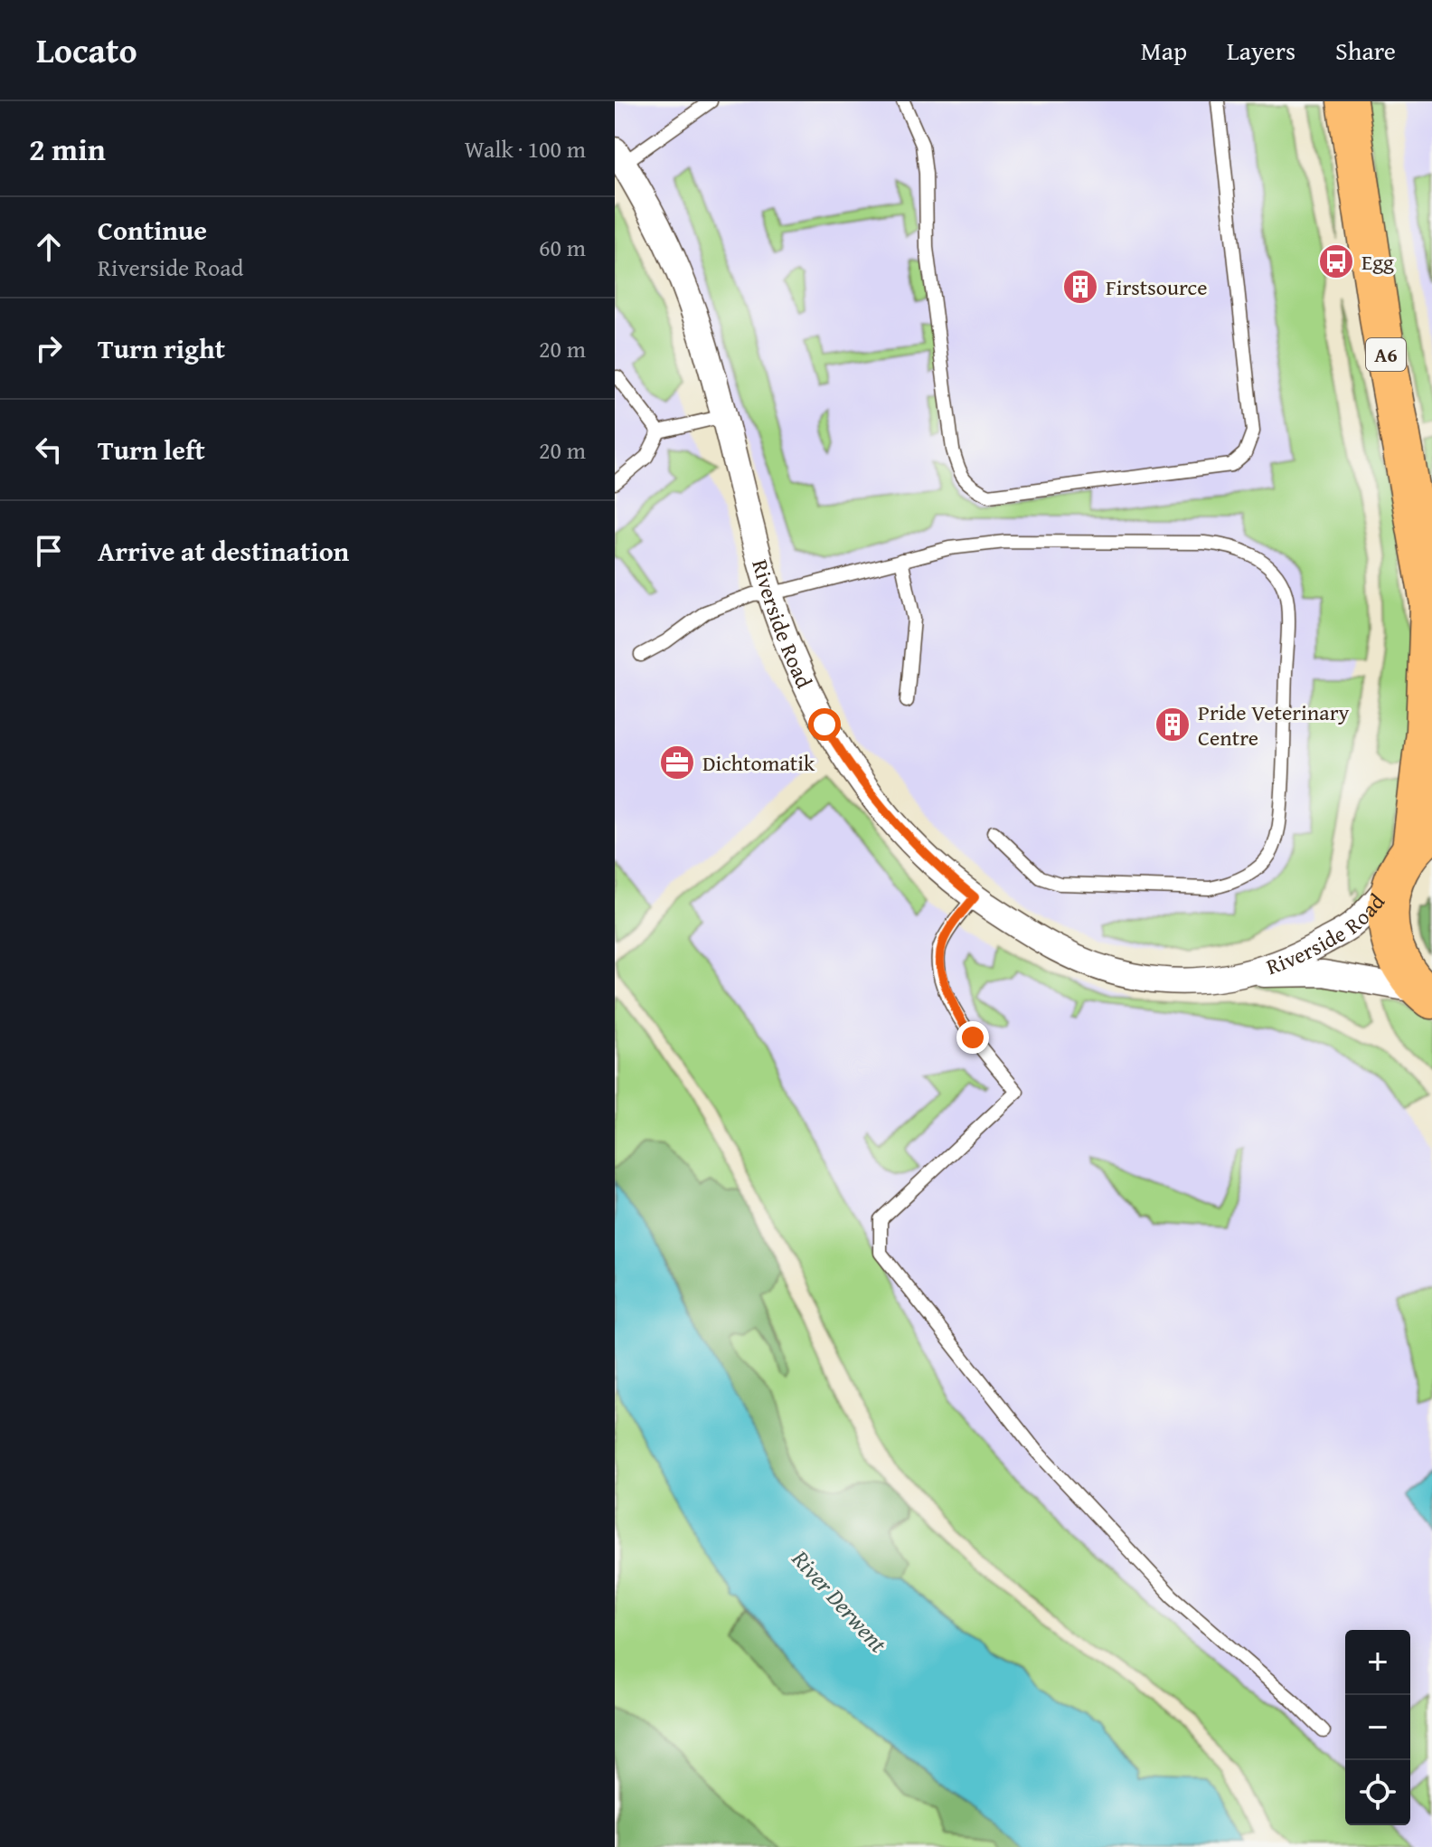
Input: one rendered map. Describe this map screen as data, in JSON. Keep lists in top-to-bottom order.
{
  "streets": {
    "main road": ["A6"],
    "street": ["Riverside Road"]
  },
  "crossings": [
    ["A6", "Riverside Road"]
  ],
  "water": ["River Derwent"],
  "places": {
    "bus stop": ["Egg"],
    "building": ["Firstsource", "Pride Veterinary Centre"],
    "office": ["Dichtomatik"]
  },
  "page": {
    "header": "Locato",
    "nav": ["Map", "Layers", "Share"],
    "heading": ["2 min", "Walk · 100 m"],
    "list": [
      ["Continue", "Riverside Road", "60 m"],
      ["Turn right", "20 m"],
      ["Turn left", "20 m"],
      "Arrive at destination"
    ],
    "map_buttons": ["+", "−"]
  }
}
